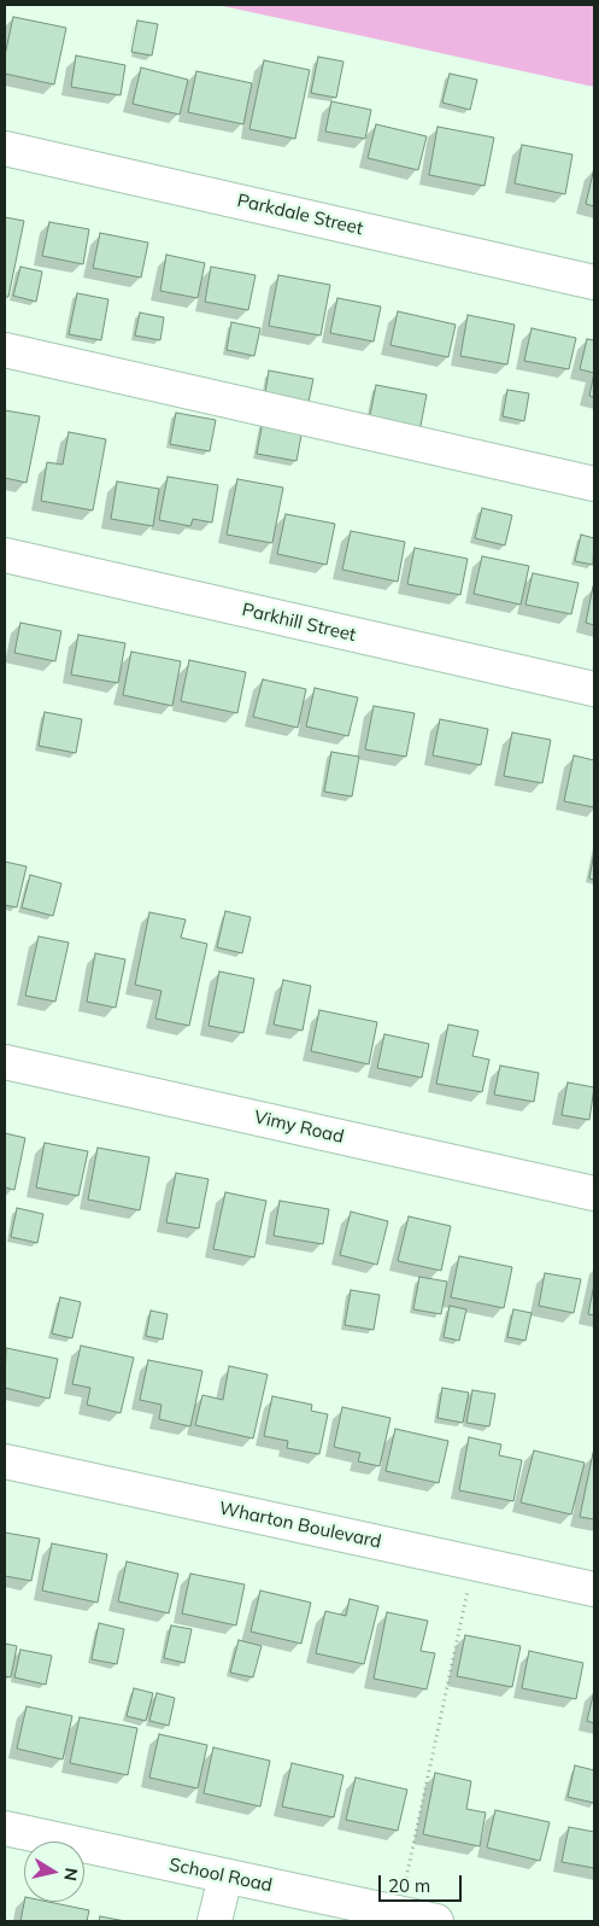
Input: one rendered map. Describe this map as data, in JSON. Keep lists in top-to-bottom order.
{
  "streets": {
    "street": [
      "Parkdale Street",
      "Parkhill Street",
      "Vimy Road",
      "Wharton Boulevard",
      "School Road"
    ]
  },
  "scale_bar": "20 m",
  "north": "right"
}
